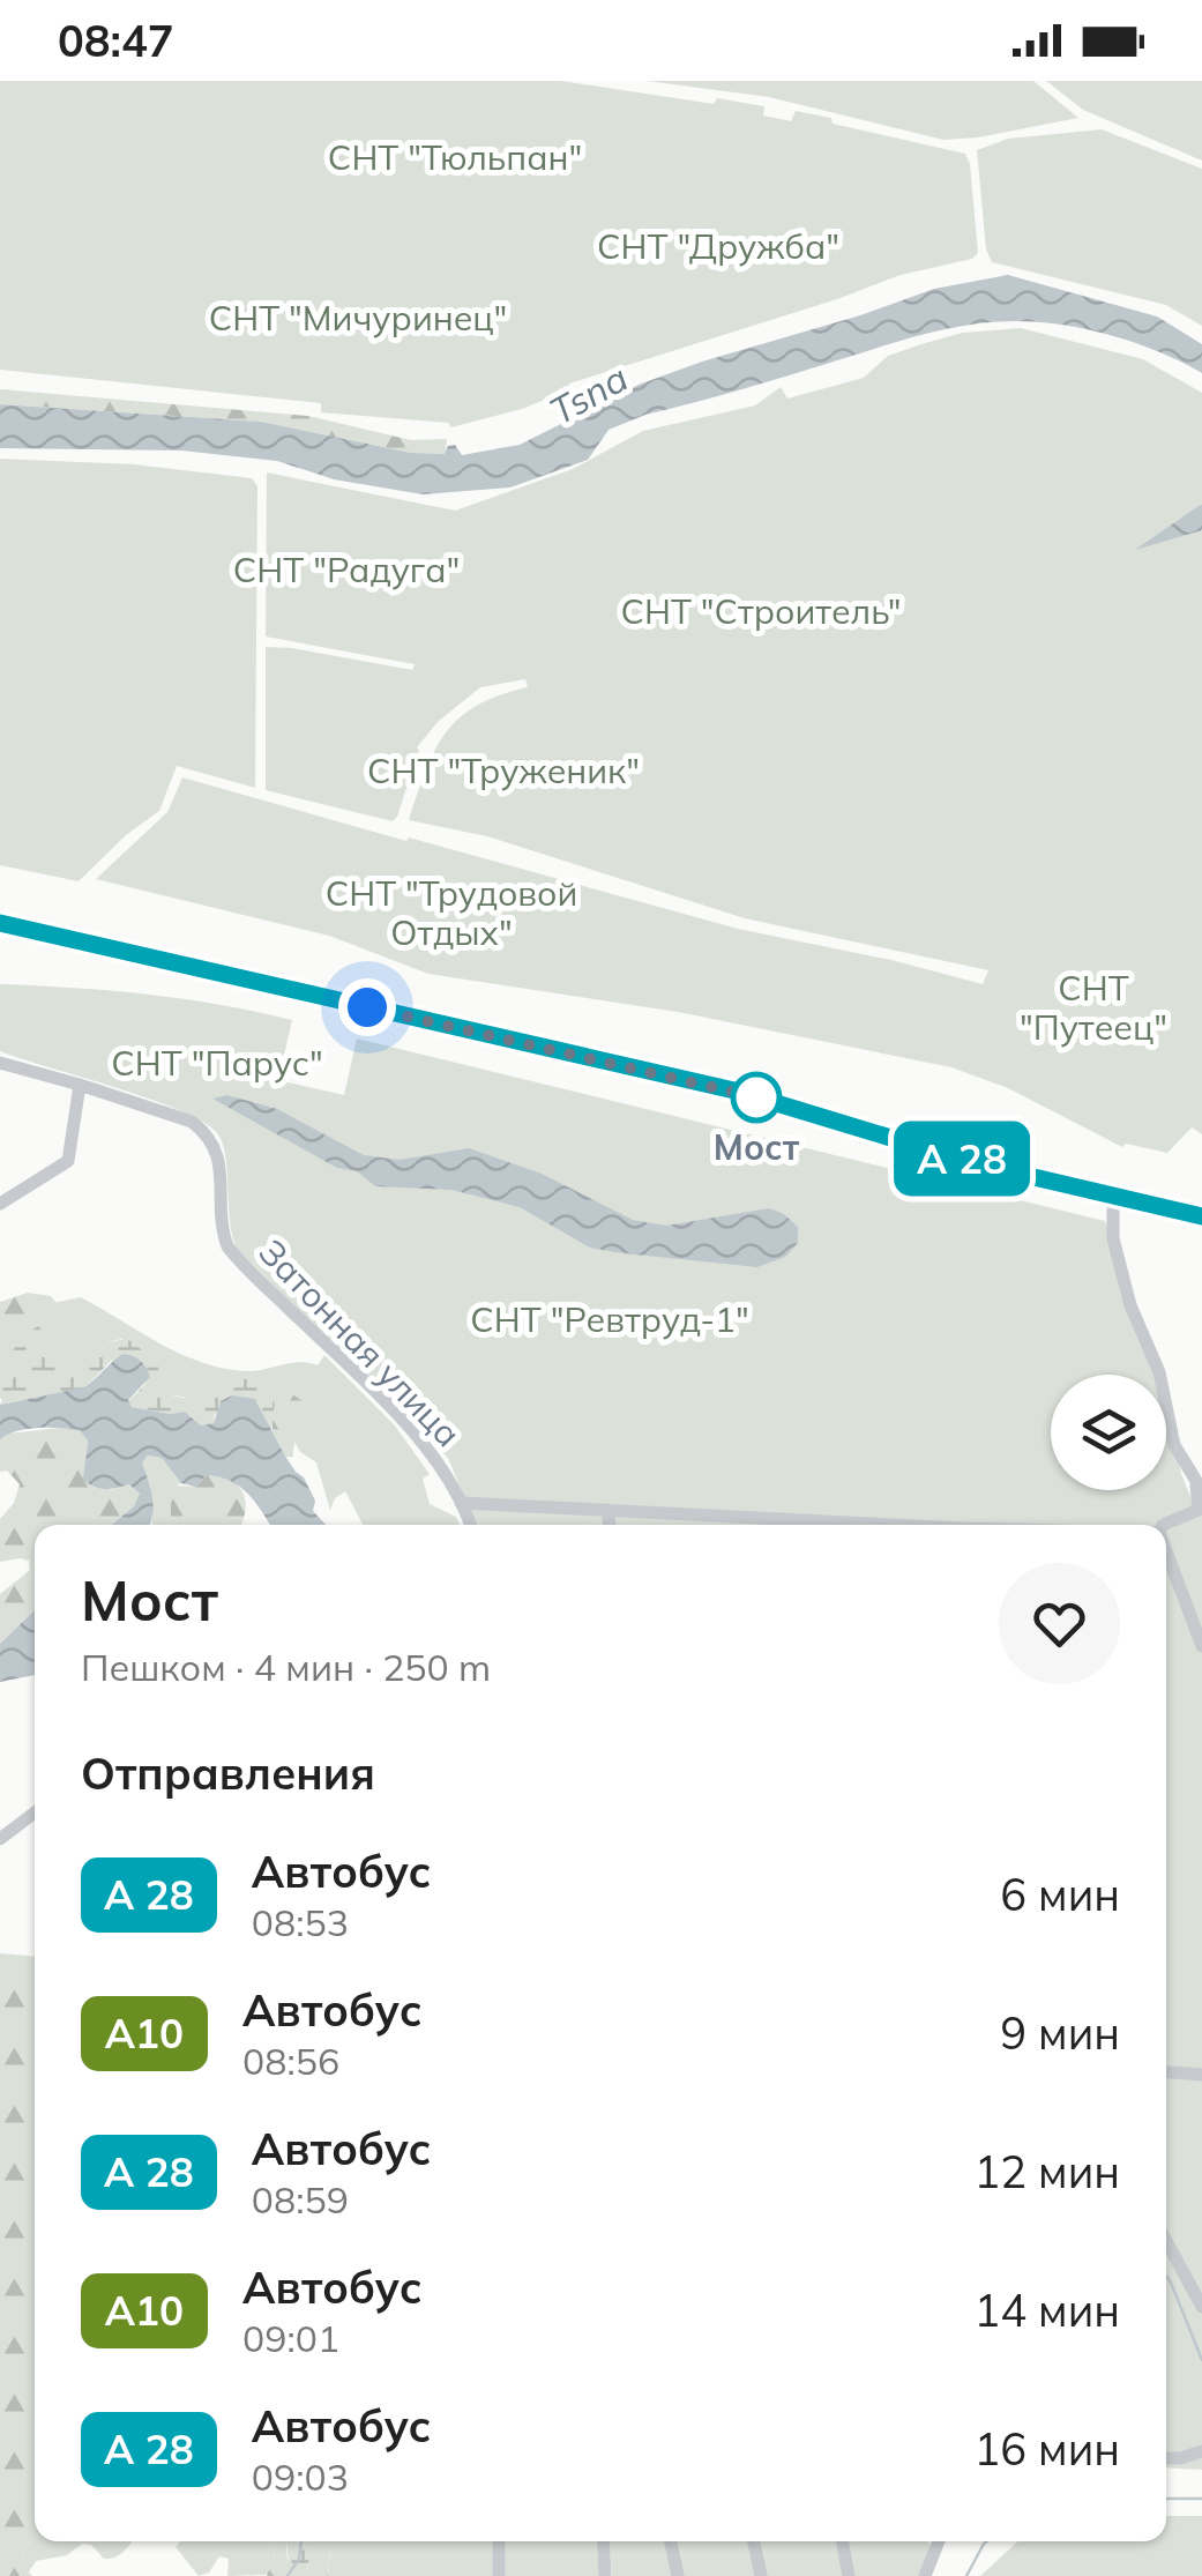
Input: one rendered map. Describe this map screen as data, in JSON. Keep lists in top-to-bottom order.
{
  "streets": {
    "street": ["Затонная улица"]
  },
  "water": ["Tsna"],
  "parks": [
    "СНТ \"Тюльпан\"",
    "СНТ \"Дружба\"",
    "СНТ \"Мичуринец\"",
    "СНТ \"Радуга\"",
    "СНТ \"Строитель\"",
    "СНТ \"Труженик\"",
    "СНТ \"Трудовой Отдых\"",
    "СНТ \"Путеец\"",
    "СНТ \"Парус\"",
    "СНТ \"Ревтруд-1\""
  ],
  "places": ["Мост"],
  "page": {
    "status": "08:47",
    "on_map": "А 28",
    "heading": [
      ["Мост", "Пешком · 4 мин · 250 m"],
      "Отправления"
    ],
    "list": [
      {
        "mark": "А 28",
        "name": "Автобус",
        "note": "08:53",
        "value": "6 мин"
      },
      {
        "mark": "А10",
        "name": "Автобус",
        "note": "08:56",
        "value": "9 мин"
      },
      {
        "mark": "А 28",
        "name": "Автобус",
        "note": "08:59",
        "value": "12 мин"
      },
      {
        "mark": "А10",
        "name": "Автобус",
        "note": "09:01",
        "value": "14 мин"
      },
      {
        "mark": "А 28",
        "name": "Автобус",
        "note": "09:03",
        "value": "16 мин"
      }
    ]
  }
}
